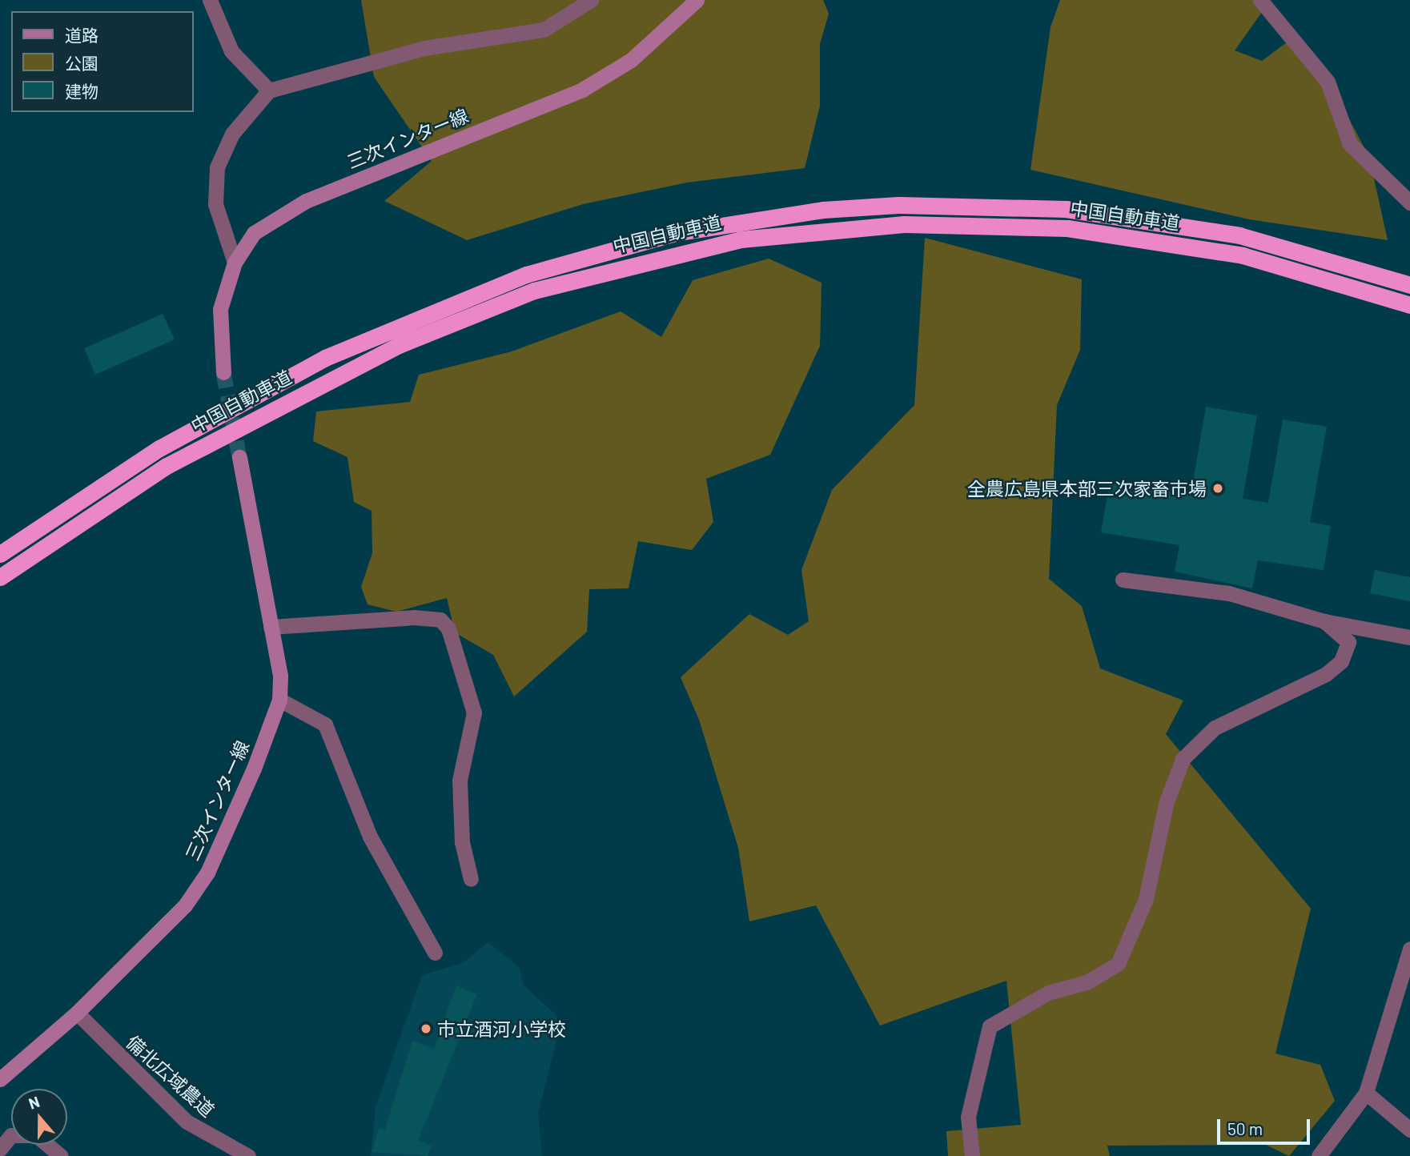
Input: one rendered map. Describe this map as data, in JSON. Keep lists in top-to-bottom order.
{
  "streets": {
    "highway": ["中国自動車道"],
    "main road": ["三次インター線"],
    "street": ["備北広域農道"]
  },
  "crossings": [
    ["三次インター線", "備北広域農道"]
  ],
  "places": ["全農広島県本部三次家畜市場", "市立酒河小学校"],
  "legend": ["道路", "公園", "建物"],
  "scale_bar": "50 m",
  "north": "top"
}
